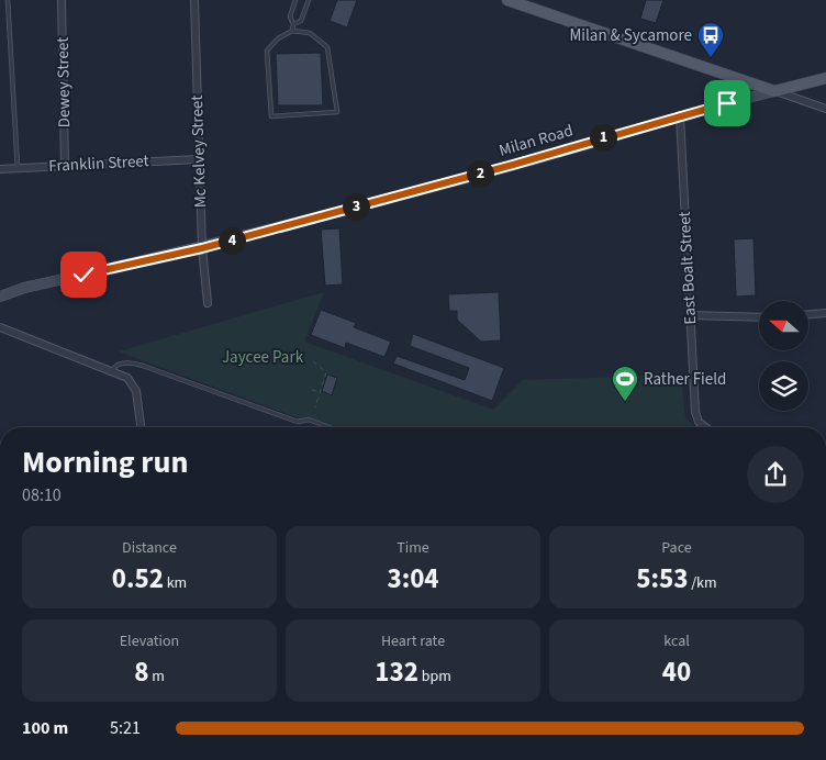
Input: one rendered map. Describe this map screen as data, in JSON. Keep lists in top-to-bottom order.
{
  "streets": {
    "main road": ["Milan Road"],
    "street": [
      "Dewey Street",
      "Mc Kelvey Street",
      "Franklin Street",
      "East Boalt Street"
    ]
  },
  "crossings": [
    ["Dewey Street", "Franklin Street"],
    ["Milan Road", "Mc Kelvey Street"],
    ["Milan Road", "East Boalt Street"],
    ["Mc Kelvey Street", "Franklin Street"]
  ],
  "parks": ["Jaycee Park"],
  "places": {
    "bus stop": ["Milan & Sycamore"],
    "sports": ["Rather Field"]
  },
  "north": "left",
  "page": {
    "pins": [
      "1",
      "2",
      "3",
      "4"
    ],
    "heading": ["Morning run", "08:10"],
    "stats": [
      ["Distance", "0.52 km"],
      ["Time", "3:04"],
      ["Pace", "5:53 /km"],
      ["Elevation", "8 m"],
      ["Heart rate", "132 bpm"],
      ["kcal", "40"]
    ],
    "list": [
      {
        "name": "100 m",
        "note": "5:21"
      }
    ]
  }
}
